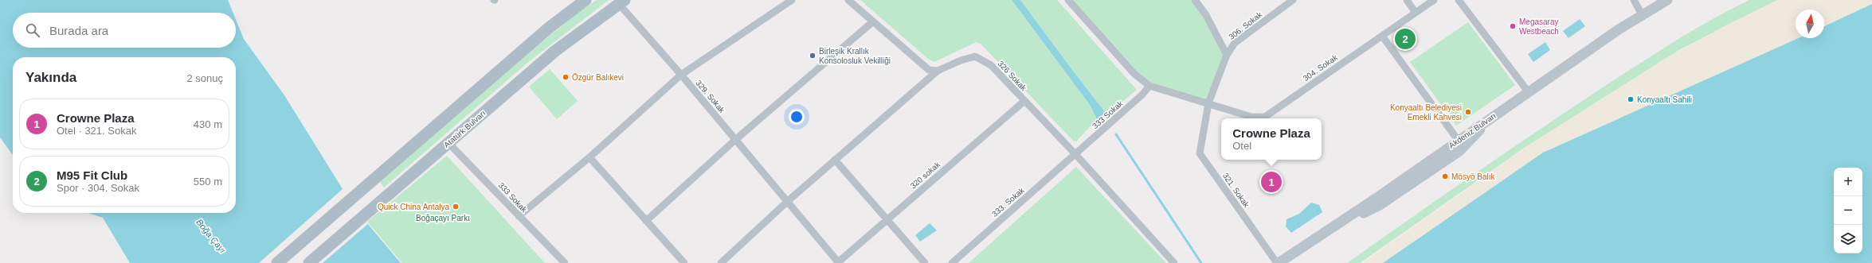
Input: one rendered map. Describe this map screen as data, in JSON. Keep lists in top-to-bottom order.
{
  "streets": {
    "main road": ["Atatürk Bulvarı", "Akdeniz Bulvarı"],
    "street": [
      "306. Sokak",
      "304. Sokak",
      "326 Sokak",
      "329. Sokak",
      "333 Sokak",
      "320 sokak",
      "321. Sokak",
      "333. Sokak"
    ]
  },
  "crossings": [
    ["306. Sokak", "304. Sokak"],
    ["306. Sokak", "321. Sokak"],
    ["304. Sokak", "333 Sokak"],
    ["304. Sokak", "321. Sokak"],
    ["326 Sokak", "329. Sokak"],
    ["326 Sokak", "333 Sokak"],
    ["326 Sokak", "320 sokak"],
    ["326 Sokak", "333. Sokak"],
    ["329. Sokak", "Atatürk Bulvarı"],
    ["329. Sokak", "320 sokak"],
    ["333 Sokak", "Atatürk Bulvarı"],
    ["333 Sokak", "333. Sokak"],
    ["Akdeniz Bulvarı", "321. Sokak"]
  ],
  "water": ["Boğa Çayı"],
  "parks": ["Boğaçayı Parkı"],
  "places": [
    "Megasaray Westbeach",
    "Birleşik Krallık Konsolosluk Vekilliği",
    "Özgür Balıkevi",
    "Konyaaltı Sahili",
    "Konyaaltı Belediyesi Emekli Kahvesi",
    "Mösyö Balık",
    "Quick China Antalya"
  ],
  "north": "top",
  "page": {
    "search": "Burada ara",
    "pins": ["2", "1"],
    "heading": ["Yakında", "2 sonuç"],
    "list": [
      {
        "mark": "1",
        "name": "Crowne Plaza",
        "note": "Otel · 321. Sokak",
        "value": "430 m"
      },
      {
        "mark": "2",
        "name": "M95 Fit Club",
        "note": "Spor · 304. Sokak",
        "value": "550 m"
      }
    ],
    "popup": ["Crowne Plaza", "Otel"],
    "map_buttons": ["+", "−"]
  }
}
